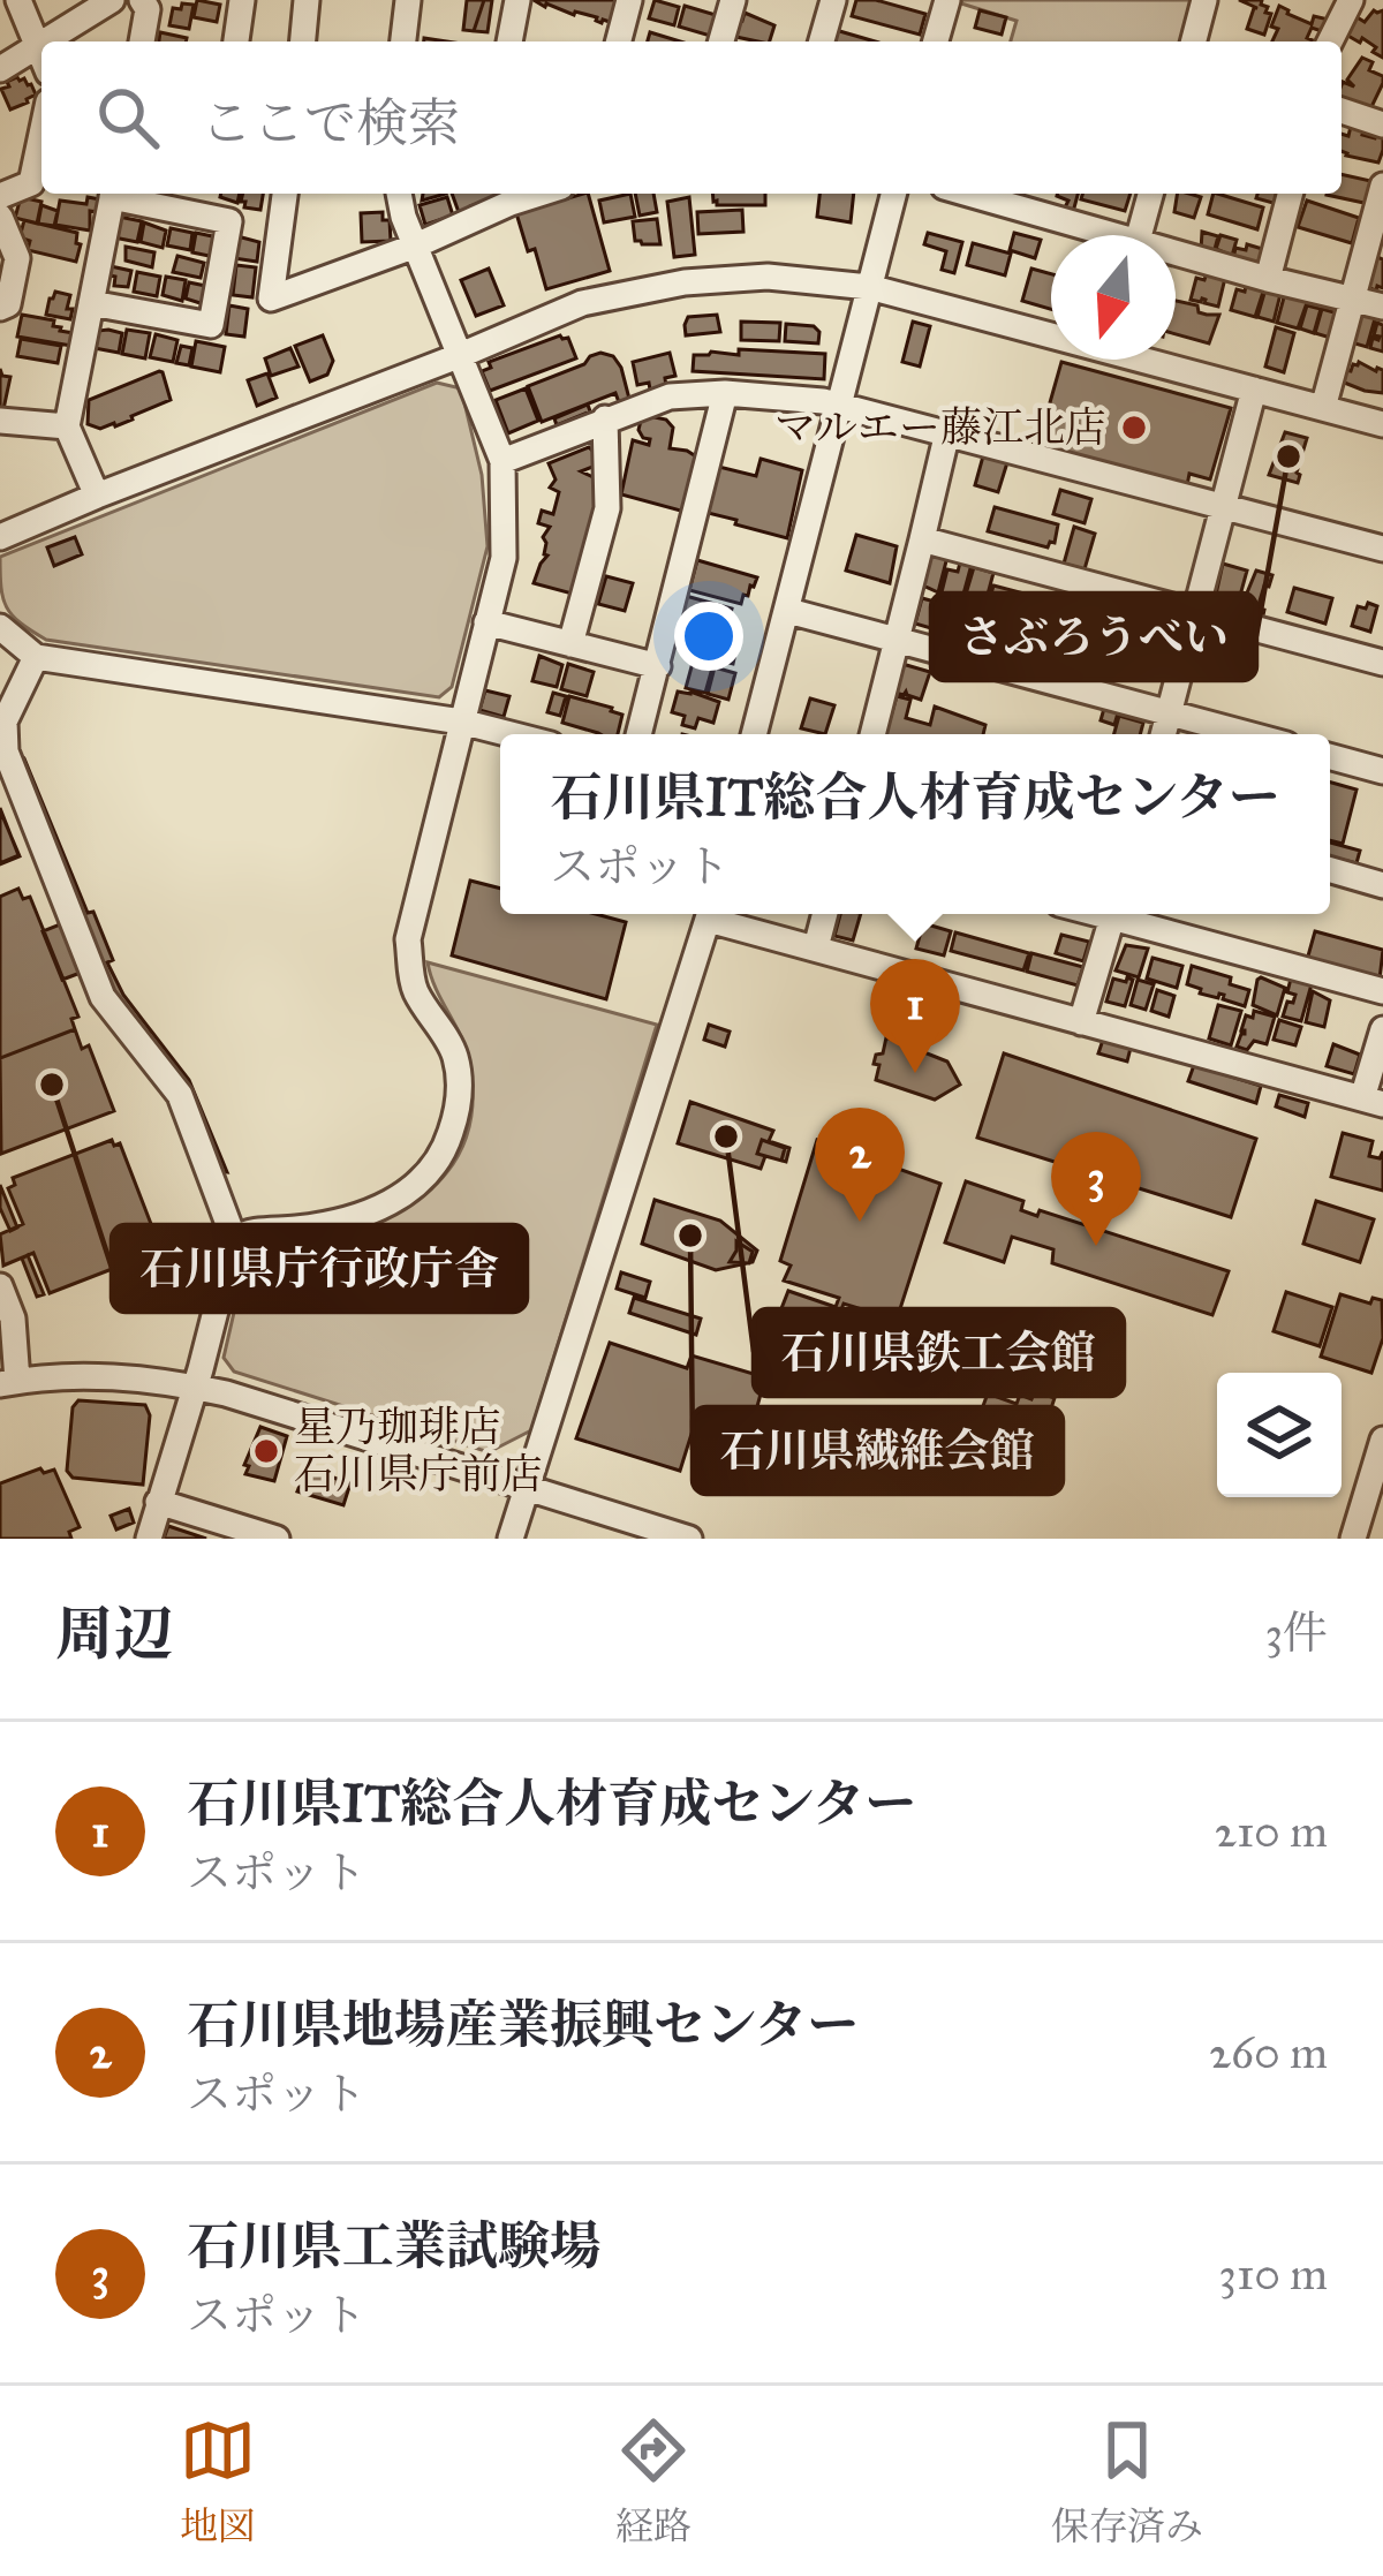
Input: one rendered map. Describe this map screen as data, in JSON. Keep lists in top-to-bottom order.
{
  "places": [
    "マルエー藤江北店",
    "さぶろうべい",
    "石川県庁行政庁舎",
    "石川県鉄工会館",
    "石川県繊維会館",
    "星乃珈琲店 石川県庁前店"
  ],
  "north": "bottom",
  "page": {
    "search": "ここで検索",
    "popup": ["石川県IT総合人材育成センター", "スポット"],
    "pins": ["1", "2", "3"],
    "heading": ["周辺", "3件"],
    "list": [
      {
        "mark": "1",
        "name": "石川県IT総合人材育成センター",
        "note": "スポット",
        "value": "210 m"
      },
      {
        "mark": "2",
        "name": "石川県地場産業振興センター",
        "note": "スポット",
        "value": "260 m"
      },
      {
        "mark": "3",
        "name": "石川県工業試験場",
        "note": "スポット",
        "value": "310 m"
      }
    ],
    "nav": ["地図", "経路", "保存済み"]
  }
}
